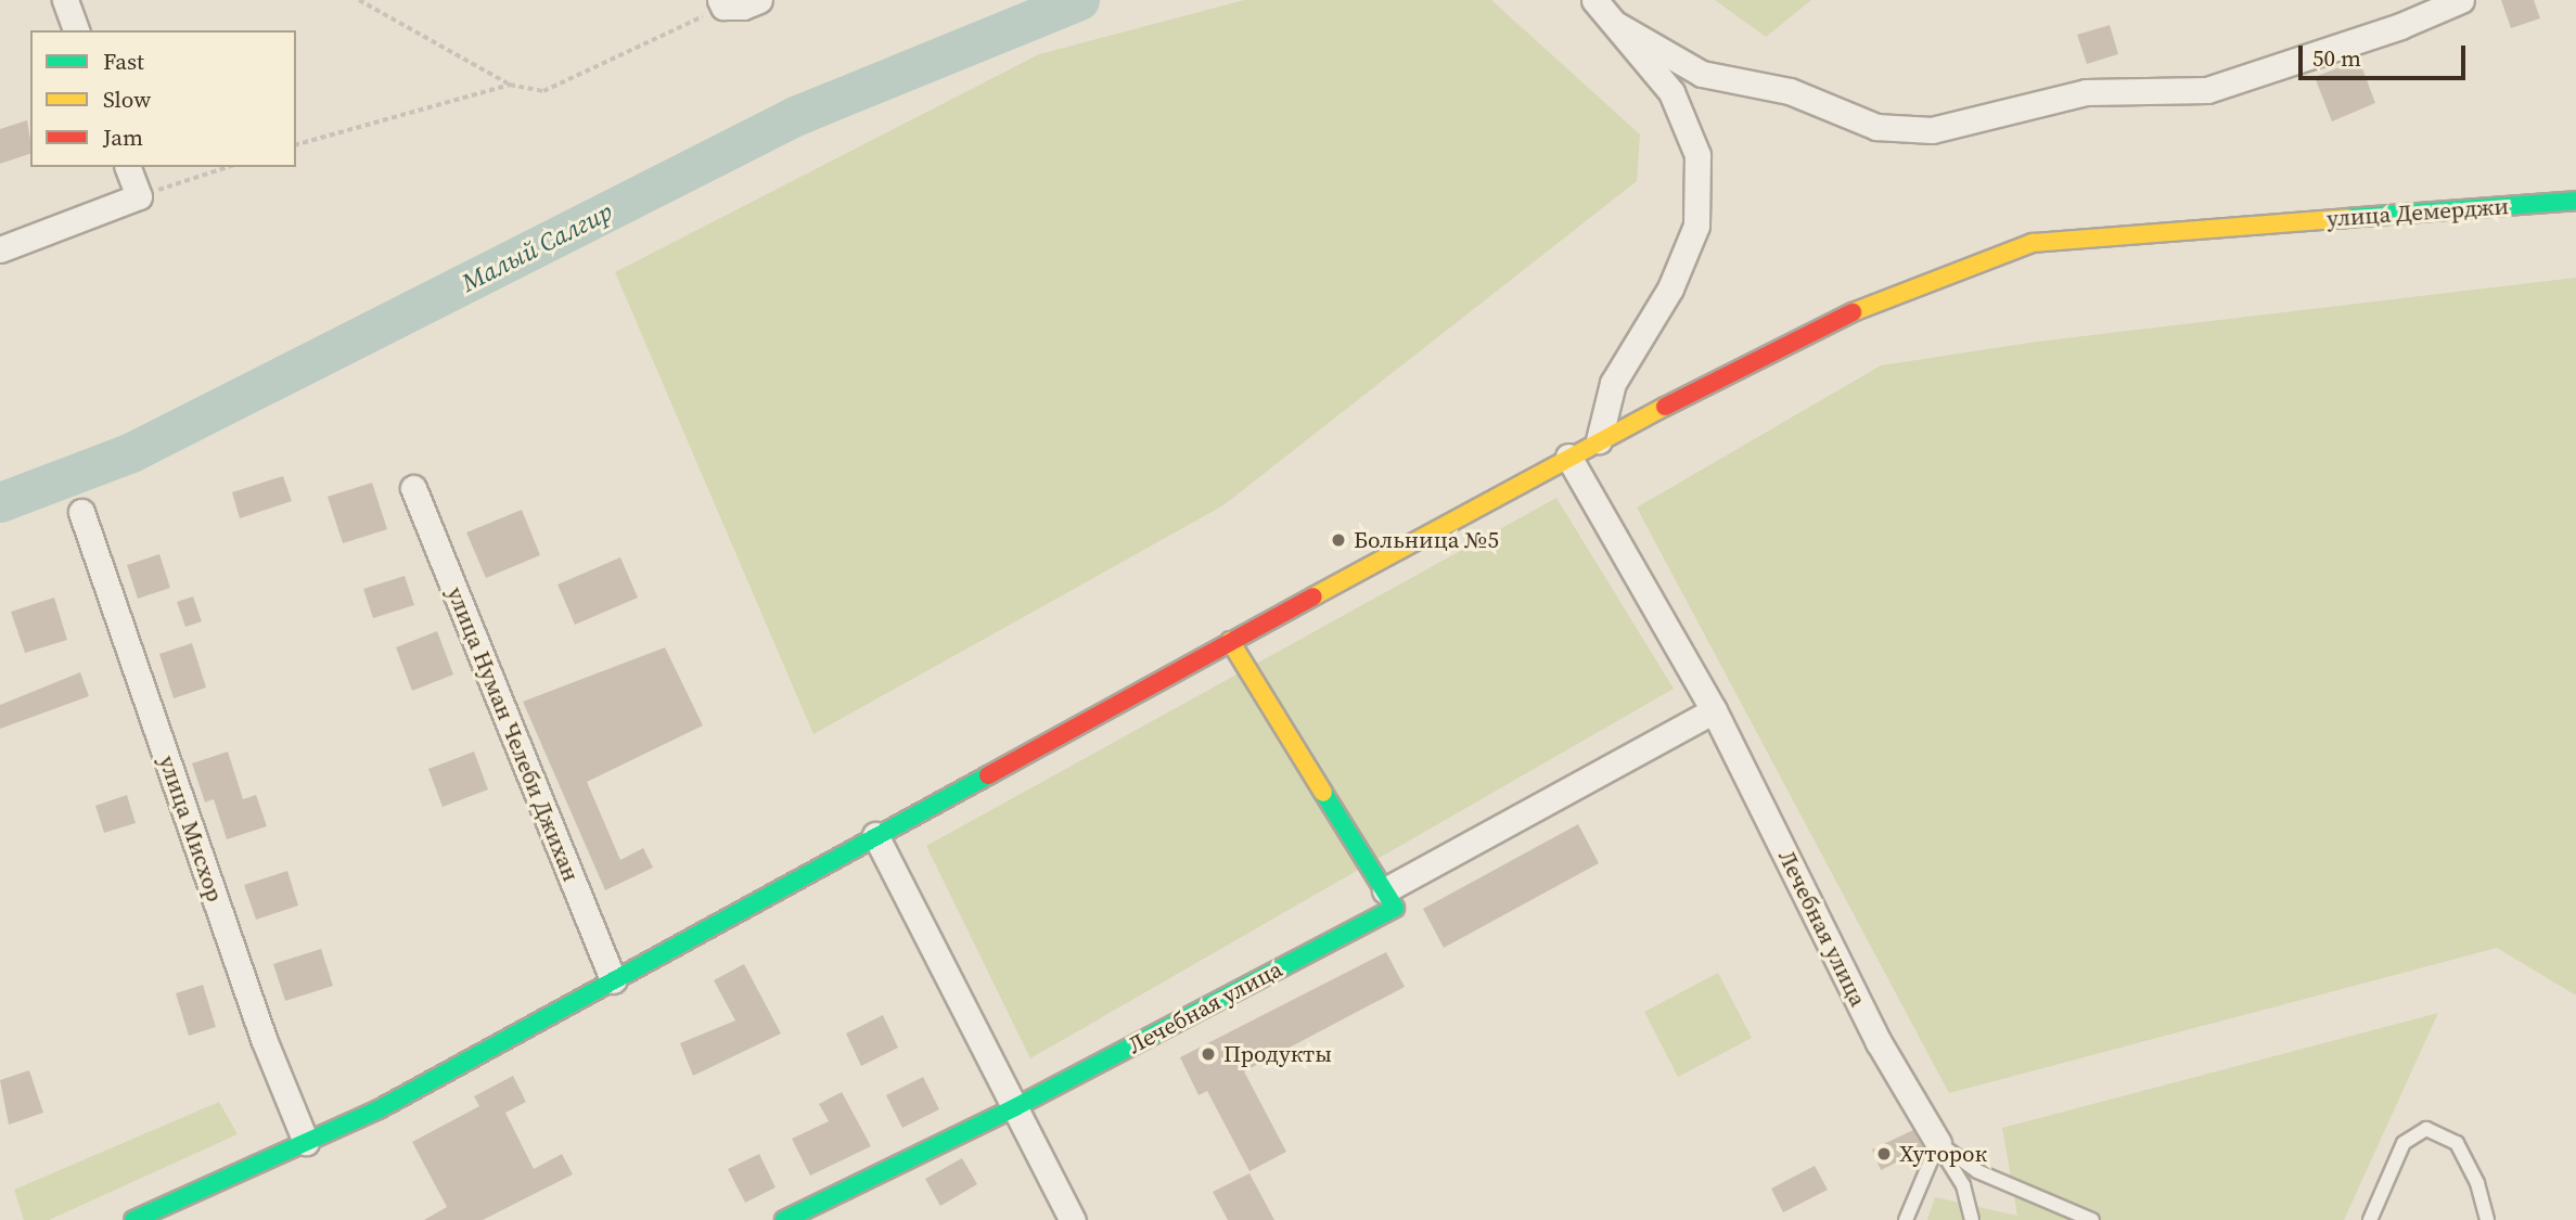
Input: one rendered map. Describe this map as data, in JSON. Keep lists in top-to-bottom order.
{
  "streets": {
    "main road": ["улица Демерджи", "Лечебная улица"],
    "street": ["улица Нуман Челеби Джихан", "улица Мисхор"]
  },
  "crossings": [
    ["улица Демерджи", "улица Нуман Челеби Джихан"],
    ["улица Демерджи", "улица Мисхор"],
    ["улица Демерджи", "Лечебная улица"]
  ],
  "water": ["Малый Салгир"],
  "places": ["Больница №5", "Продукты", "Хуторок"],
  "legend": ["Fast", "Slow", "Jam"],
  "scale_bar": "50 m"
}
